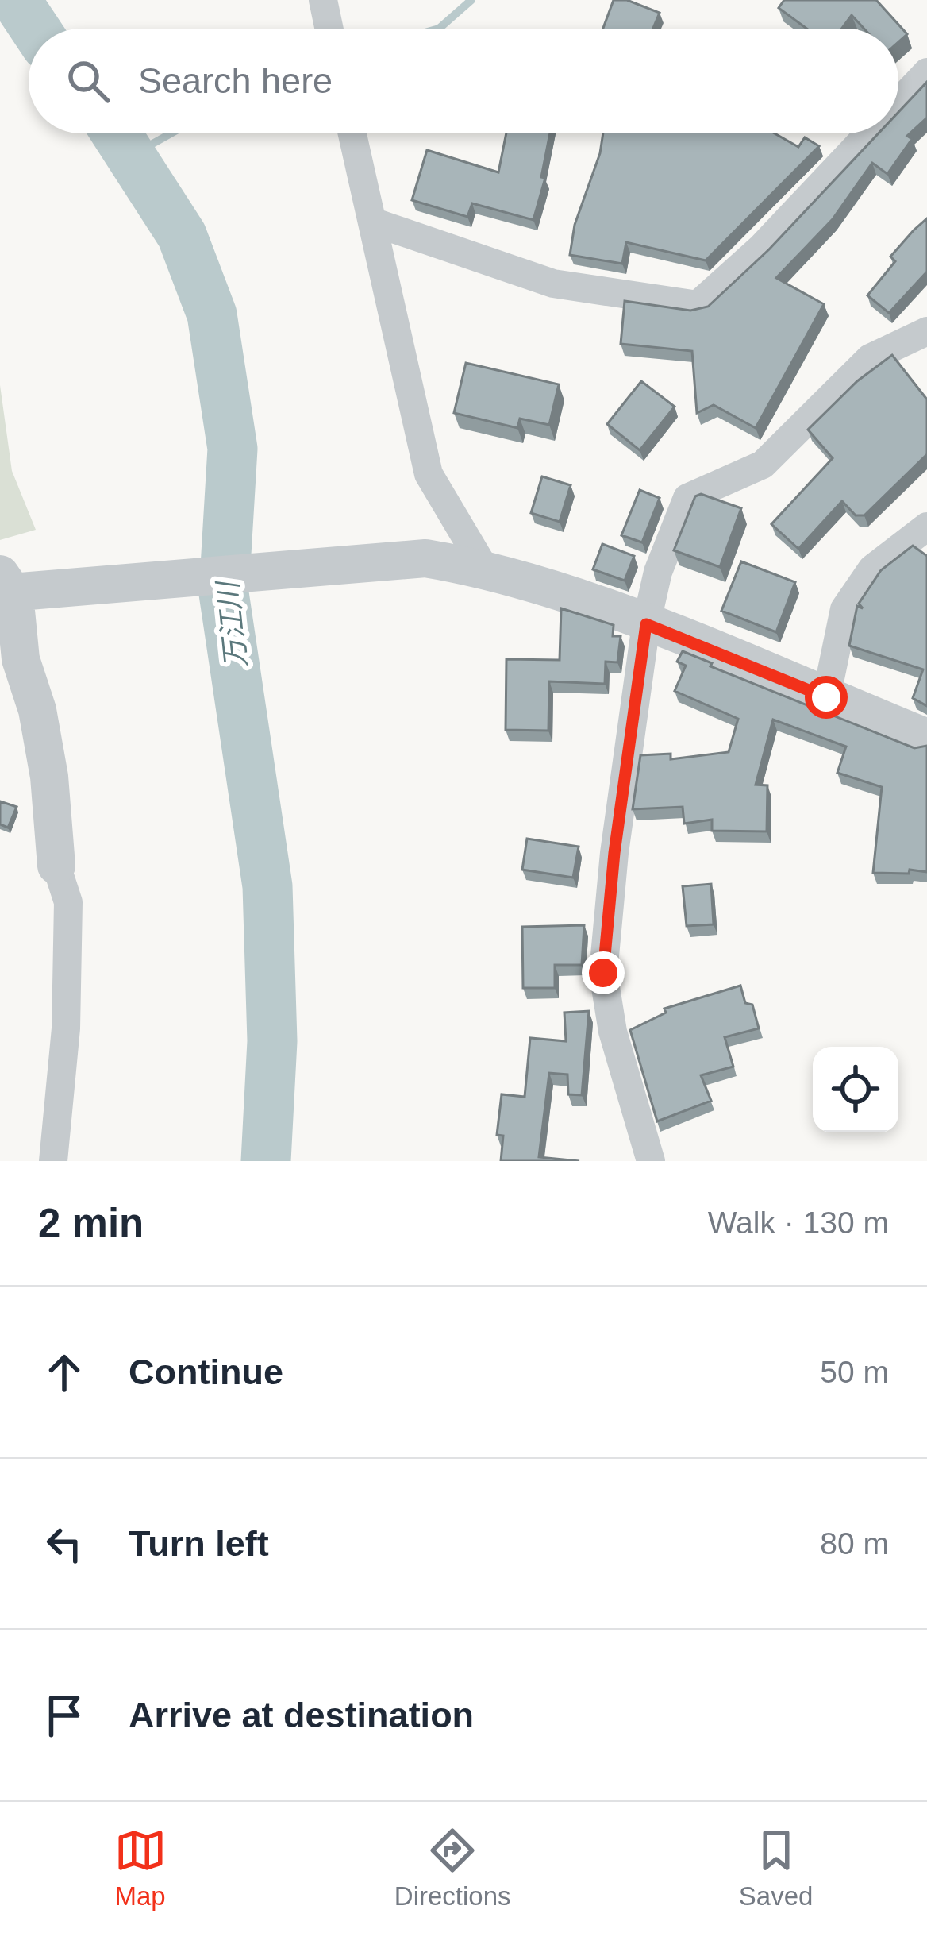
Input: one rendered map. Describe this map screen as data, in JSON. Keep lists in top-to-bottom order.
{
  "water": ["万江川"],
  "page": {
    "search": "Search here",
    "heading": ["2 min", "Walk · 130 m"],
    "list": [
      ["Continue", "50 m"],
      ["Turn left", "80 m"],
      "Arrive at destination"
    ],
    "nav": ["Map", "Directions", "Saved"]
  }
}
